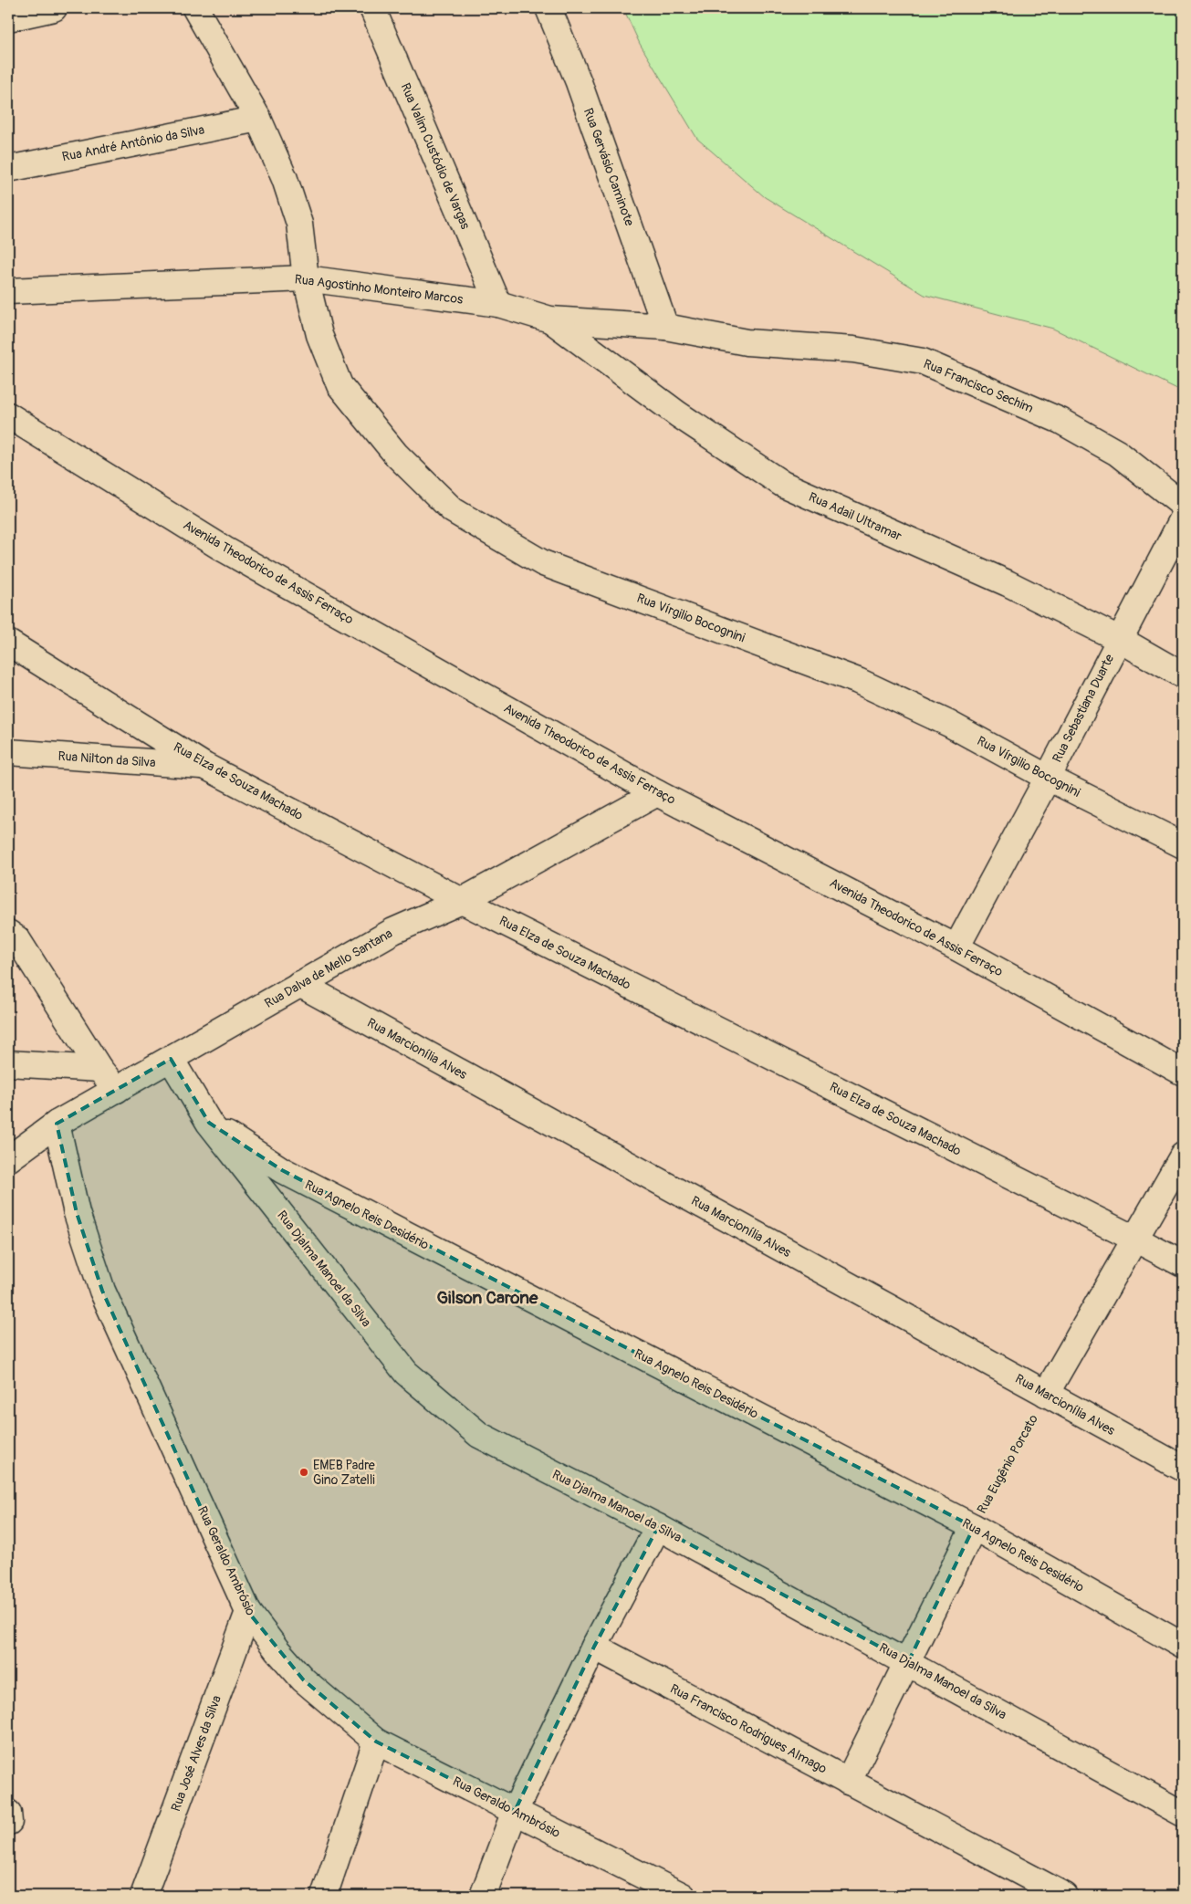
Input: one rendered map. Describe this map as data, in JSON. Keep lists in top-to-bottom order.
{
  "streets": {
    "street": [
      "Rua André Antônio da Silva",
      "Rua Valim Custódio de Vargas",
      "Rua Gervásio Caminote",
      "Rua Agostinho Monteiro Marcos",
      "Rua Francisco Sechim",
      "Rua Adail Ultramar",
      "Avenida Theodorico de Assis Ferraço",
      "Rua Vírgilio Bocognini",
      "Rua Sebastiana Duarte",
      "Rua Nilton da Silva",
      "Rua Elza de Souza Machado",
      "Rua Dalva de Mello Santana",
      "Rua Marcionília Alves",
      "Rua Agnelo Reis Desidério",
      "Rua Djalma Manoel da Silva",
      "Rua Eugênio Porcato",
      "Rua Geraldo Ambrósio",
      "Rua Francisco Rodrigues Almago",
      "Rua José Alves da Silva"
    ]
  },
  "crossings": [
    ["Rua André Antônio da Silva", "Rua Vírgilio Bocognini"],
    ["Rua Valim Custódio de Vargas", "Rua Agostinho Monteiro Marcos"],
    ["Rua Gervásio Caminote", "Rua Agostinho Monteiro Marcos"],
    ["Rua Gervásio Caminote", "Rua Francisco Sechim"],
    ["Rua Agostinho Monteiro Marcos", "Rua Francisco Sechim"],
    ["Rua Agostinho Monteiro Marcos", "Rua Adail Ultramar"],
    ["Rua Agostinho Monteiro Marcos", "Rua Vírgilio Bocognini"],
    ["Rua Adail Ultramar", "Rua Sebastiana Duarte"],
    ["Avenida Theodorico de Assis Ferraço", "Rua Sebastiana Duarte"],
    ["Avenida Theodorico de Assis Ferraço", "Rua Dalva de Mello Santana"],
    ["Rua Vírgilio Bocognini", "Rua Sebastiana Duarte"],
    ["Rua Nilton da Silva", "Rua Elza de Souza Machado"],
    ["Rua Elza de Souza Machado", "Rua Dalva de Mello Santana"],
    ["Rua Dalva de Mello Santana", "Rua Marcionília Alves"],
    ["Rua Dalva de Mello Santana", "Rua Djalma Manoel da Silva"],
    ["Rua Dalva de Mello Santana", "Rua Geraldo Ambrósio"],
    ["Rua Marcionília Alves", "Rua Eugênio Porcato"],
    ["Rua Agnelo Reis Desidério", "Rua Djalma Manoel da Silva"],
    ["Rua Agnelo Reis Desidério", "Rua Eugênio Porcato"],
    ["Rua Djalma Manoel da Silva", "Rua Eugênio Porcato"],
    ["Rua Eugênio Porcato", "Rua Francisco Rodrigues Almago"],
    ["Rua Geraldo Ambrósio", "Rua José Alves da Silva"]
  ],
  "districts": ["Gilson Carone"],
  "places": ["EMEB Padre Gino Zatelli"]
}
